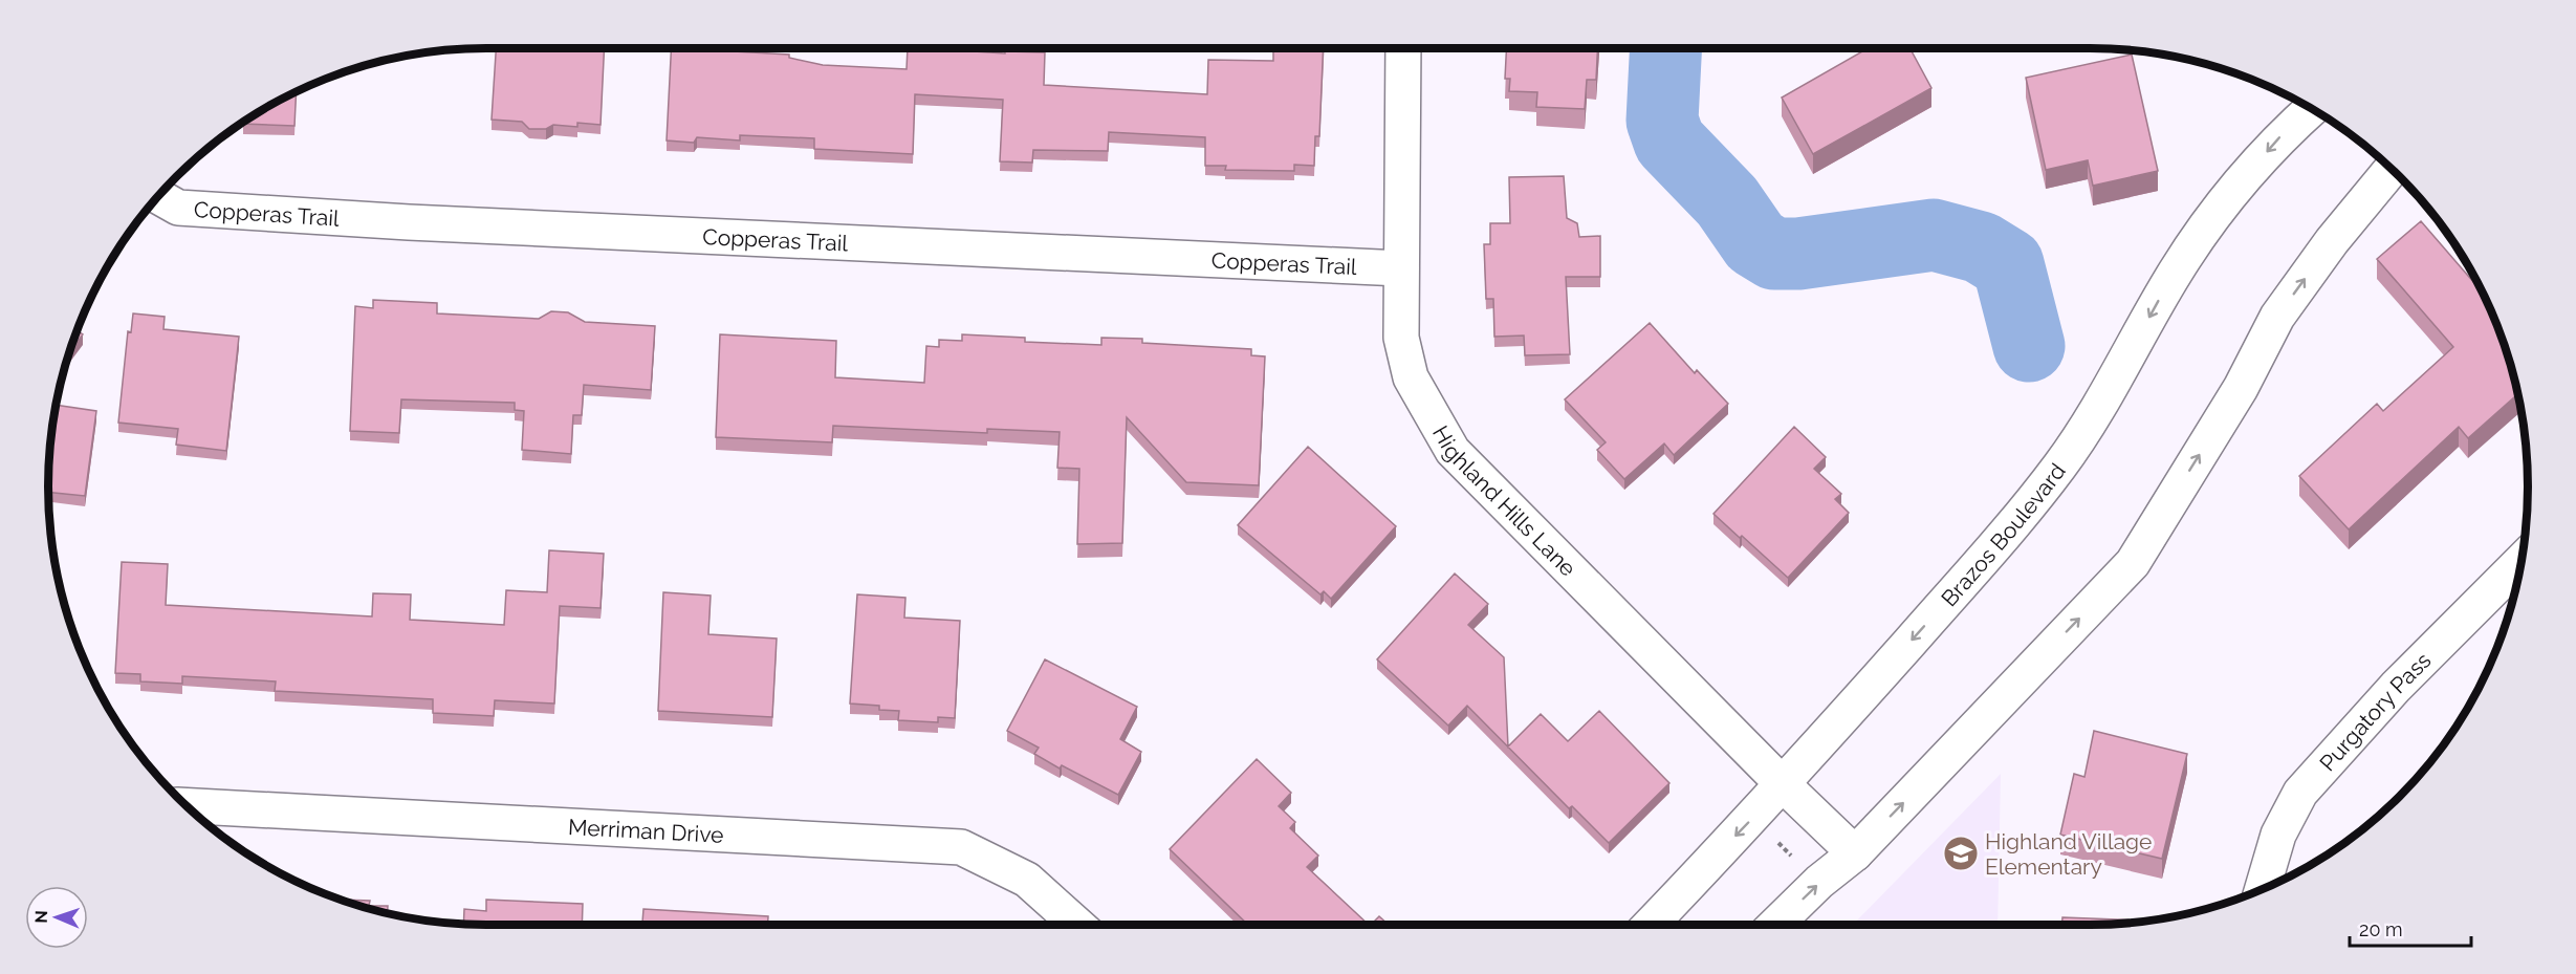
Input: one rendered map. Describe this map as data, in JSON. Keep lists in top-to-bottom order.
{
  "streets": {
    "street": [
      "Copperas Trail",
      "Highland Hills Lane",
      "Brazos Boulevard",
      "Purgatory Pass",
      "Merriman Drive"
    ]
  },
  "crossings": [
    ["Copperas Trail", "Highland Hills Lane"],
    ["Highland Hills Lane", "Brazos Boulevard"]
  ],
  "places": {
    "school or university": ["Highland Village Elementary"]
  },
  "scale_bar": "20 m",
  "north": "left"
}
